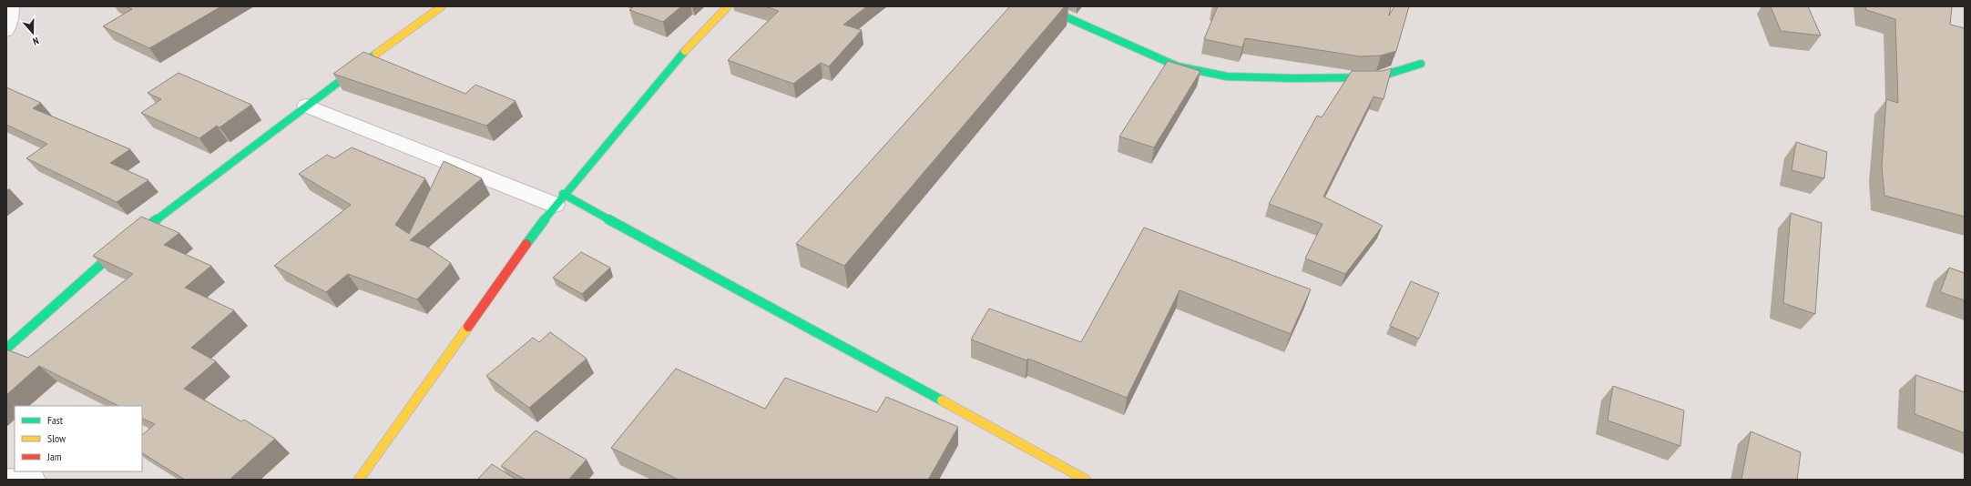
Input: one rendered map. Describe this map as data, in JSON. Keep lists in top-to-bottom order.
{
  "legend": ["Fast", "Slow", "Jam"],
  "north": "bottom"
}
